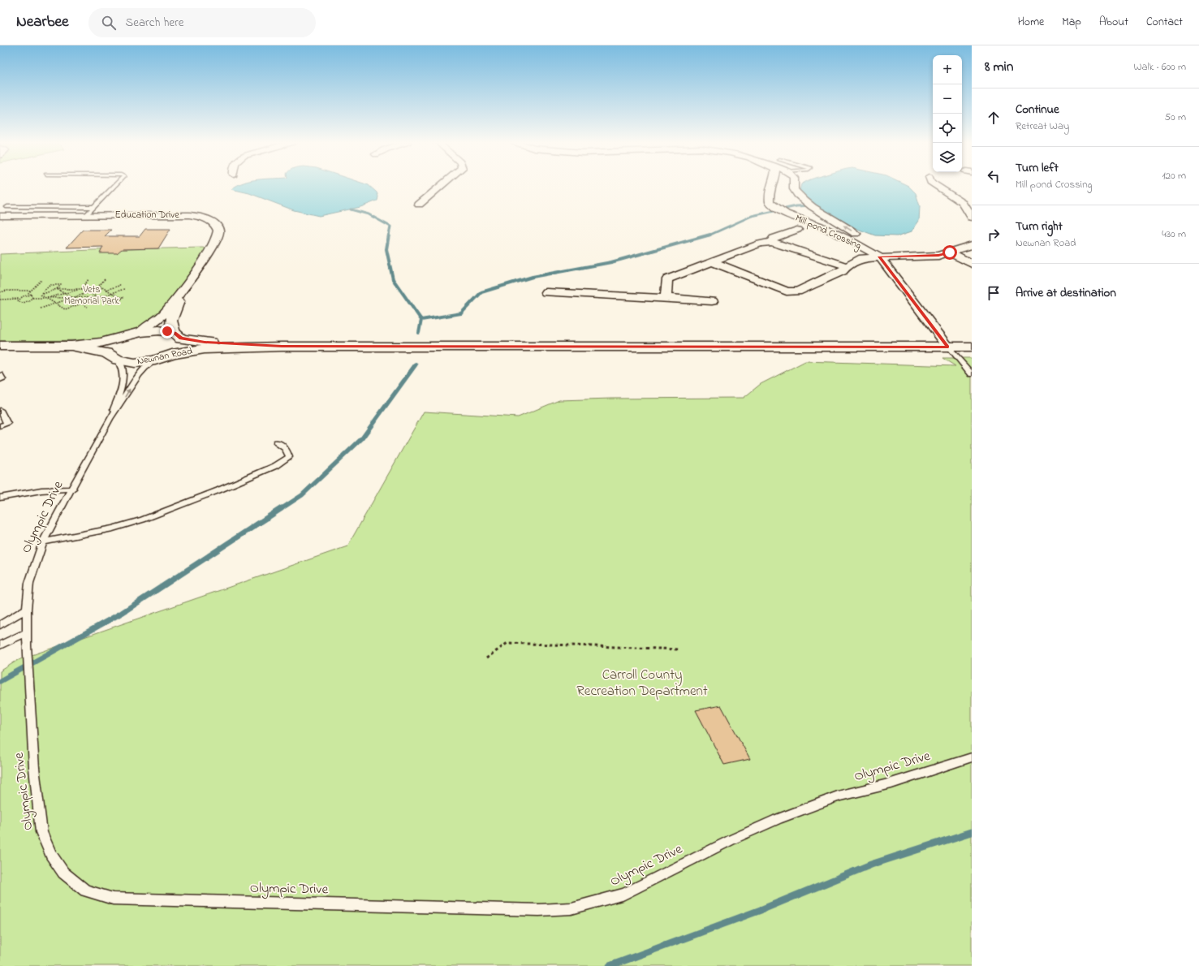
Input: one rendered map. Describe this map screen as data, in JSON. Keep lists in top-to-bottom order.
{
  "streets": {
    "main road": ["Newnan Road"],
    "street": ["Education Drive", "Mill pond Crossing"],
    "lane": ["Olympic Drive"]
  },
  "crossings": [
    ["Education Drive", "Newnan Road"],
    ["Mill pond Crossing", "Newnan Road"]
  ],
  "parks": ["Vets Memorial Park", "Carroll County Recreation Department"],
  "page": {
    "header": "Nearbee",
    "search": "Search here",
    "nav": [
      "Home",
      "Map",
      "About",
      "Contact"
    ],
    "heading": ["8 min", "Walk · 600 m"],
    "map_buttons": ["+", "−"],
    "list": [
      ["Continue", "Retreat Way", "50 m"],
      ["Turn left", "Mill pond Crossing", "120 m"],
      ["Turn right", "Newnan Road", "430 m"],
      "Arrive at destination"
    ]
  }
}
